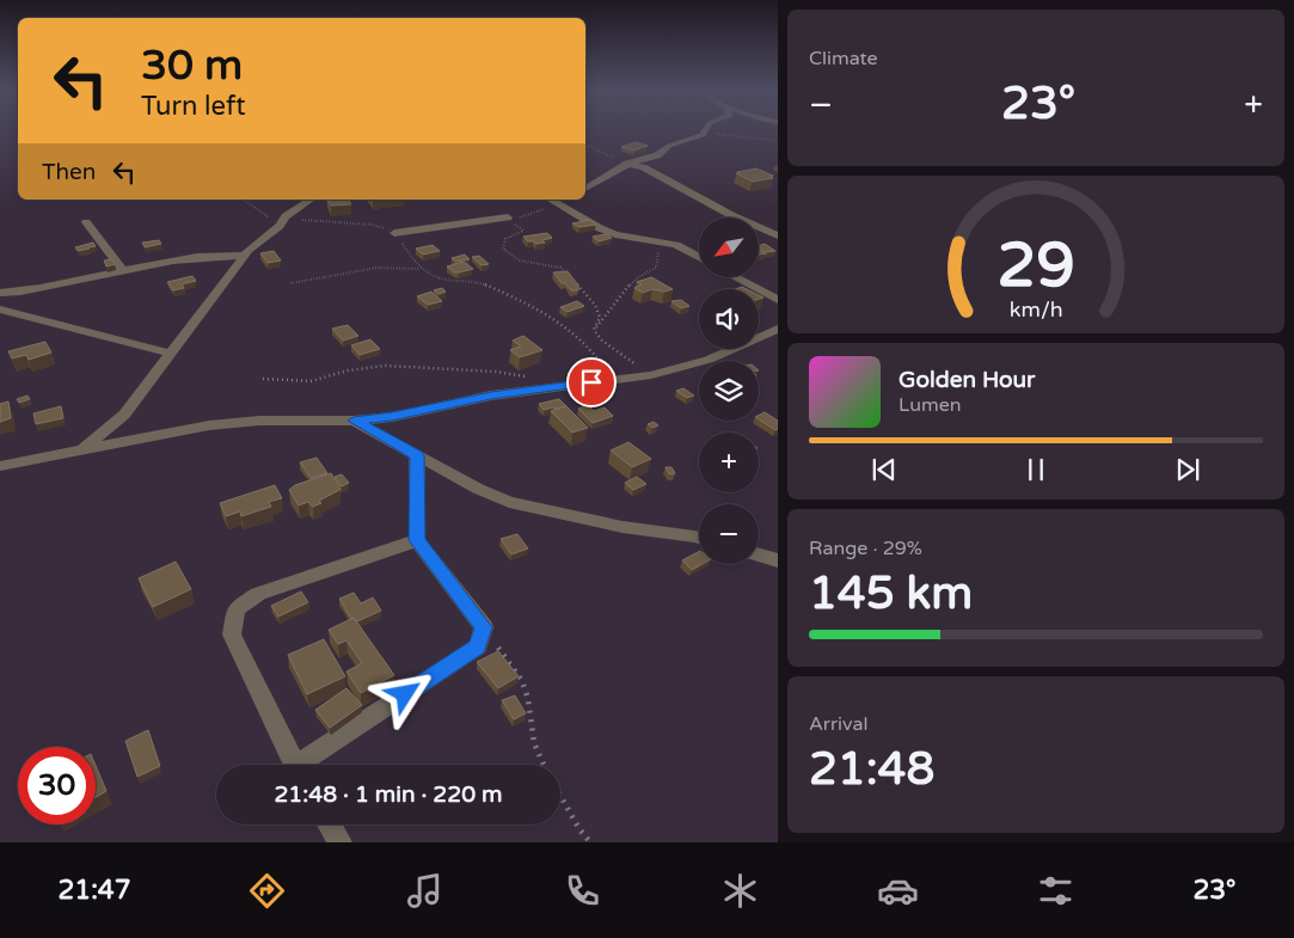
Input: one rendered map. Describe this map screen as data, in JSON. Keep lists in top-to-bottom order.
{
  "north": "bottom left",
  "page": {
    "tile": [
      "Climate",
      ["Range · 29%", "145 km"],
      ["Arrival", "21:48"]
    ],
    "turn": ["30 m", "Turn left"],
    "heat": ["−", "23°", "+"],
    "then": "Then",
    "map_buttons": ["+", "−"],
    "song": ["Golden Hour", "Lumen"],
    "limit": "30",
    "trip": "21:48 · 1 min · 220 m",
    "tabs": ["21:47", "23°"],
    "gauge": ["29", "km/h"]
  }
}
